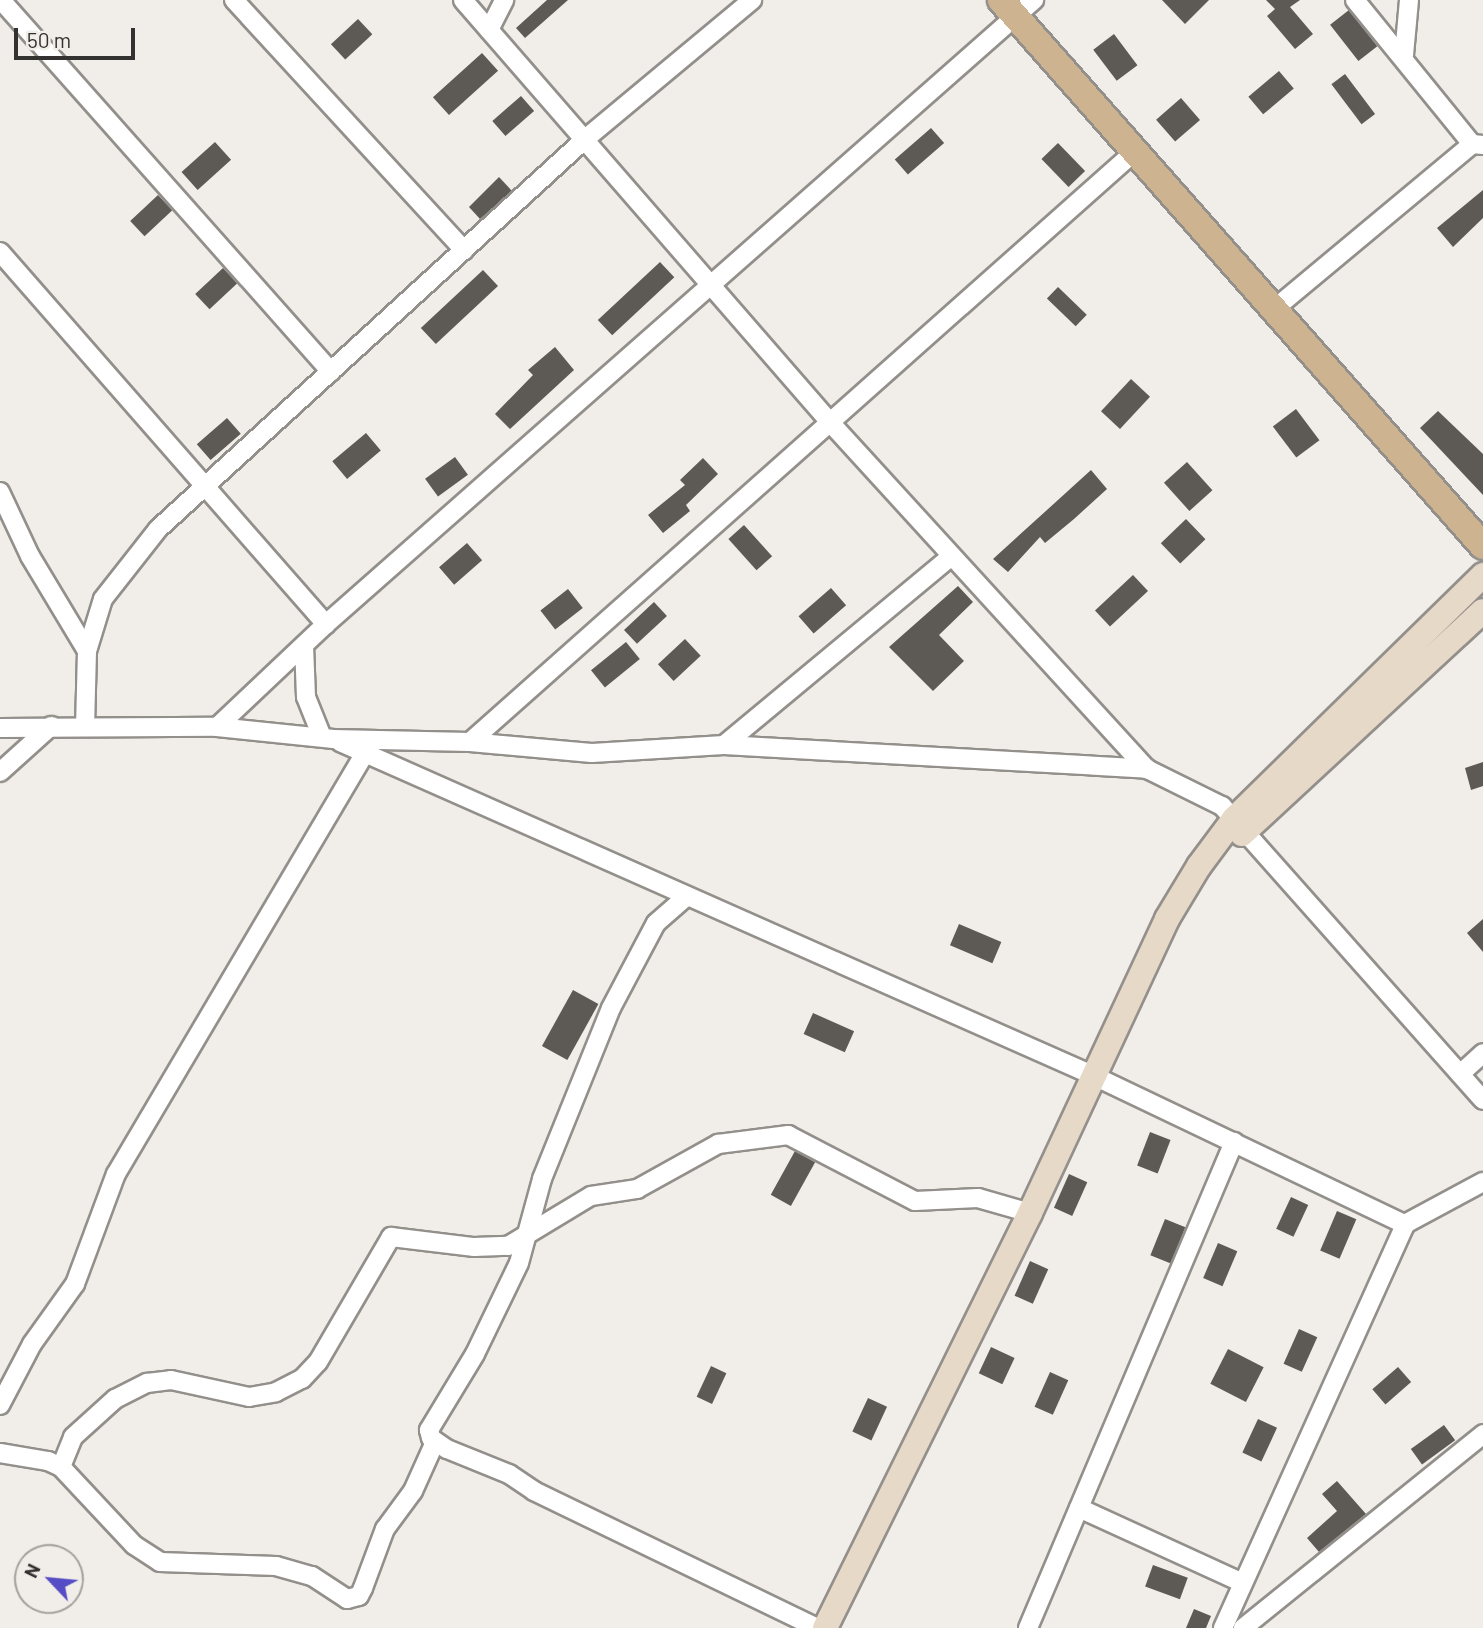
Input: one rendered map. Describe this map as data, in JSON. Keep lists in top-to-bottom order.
{
  "scale_bar": "50 m",
  "north": "top left"
}
